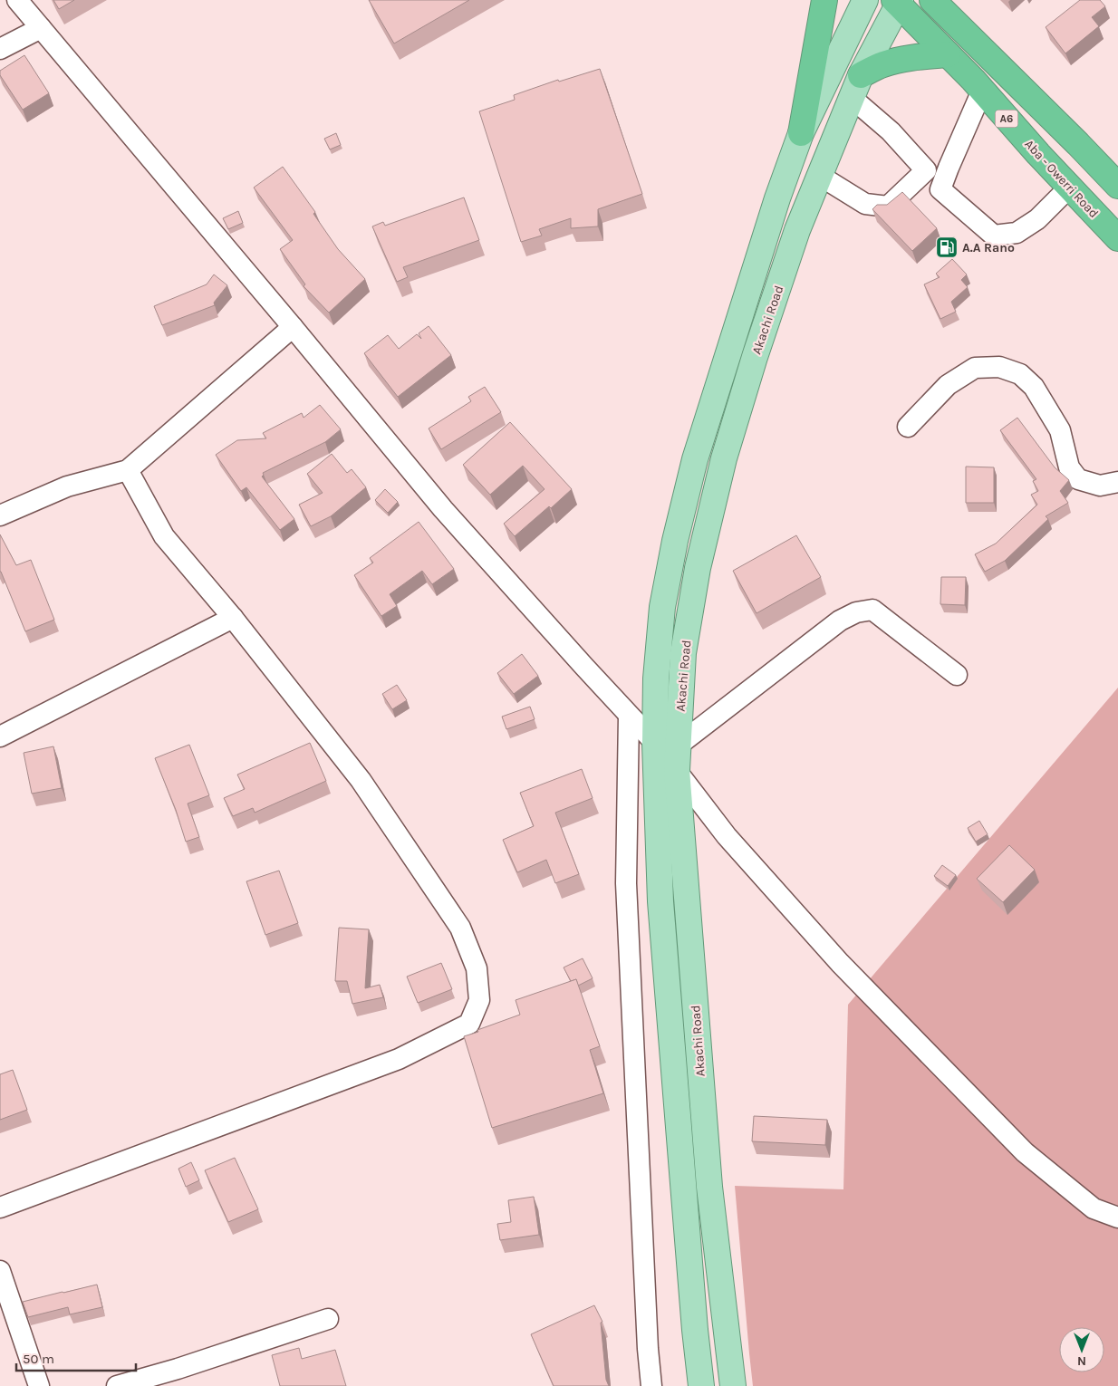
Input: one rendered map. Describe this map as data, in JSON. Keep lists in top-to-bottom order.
{
  "streets": {
    "highway": ["A6", "Aba - Owerri Road"],
    "main road": ["Akachi Road"]
  },
  "crossings": [
    ["Aba - Owerri Road", "Akachi Road"]
  ],
  "places": {
    "fuel station": ["A.A Rano"]
  },
  "scale_bar": "50 m",
  "north": "bottom"
}
